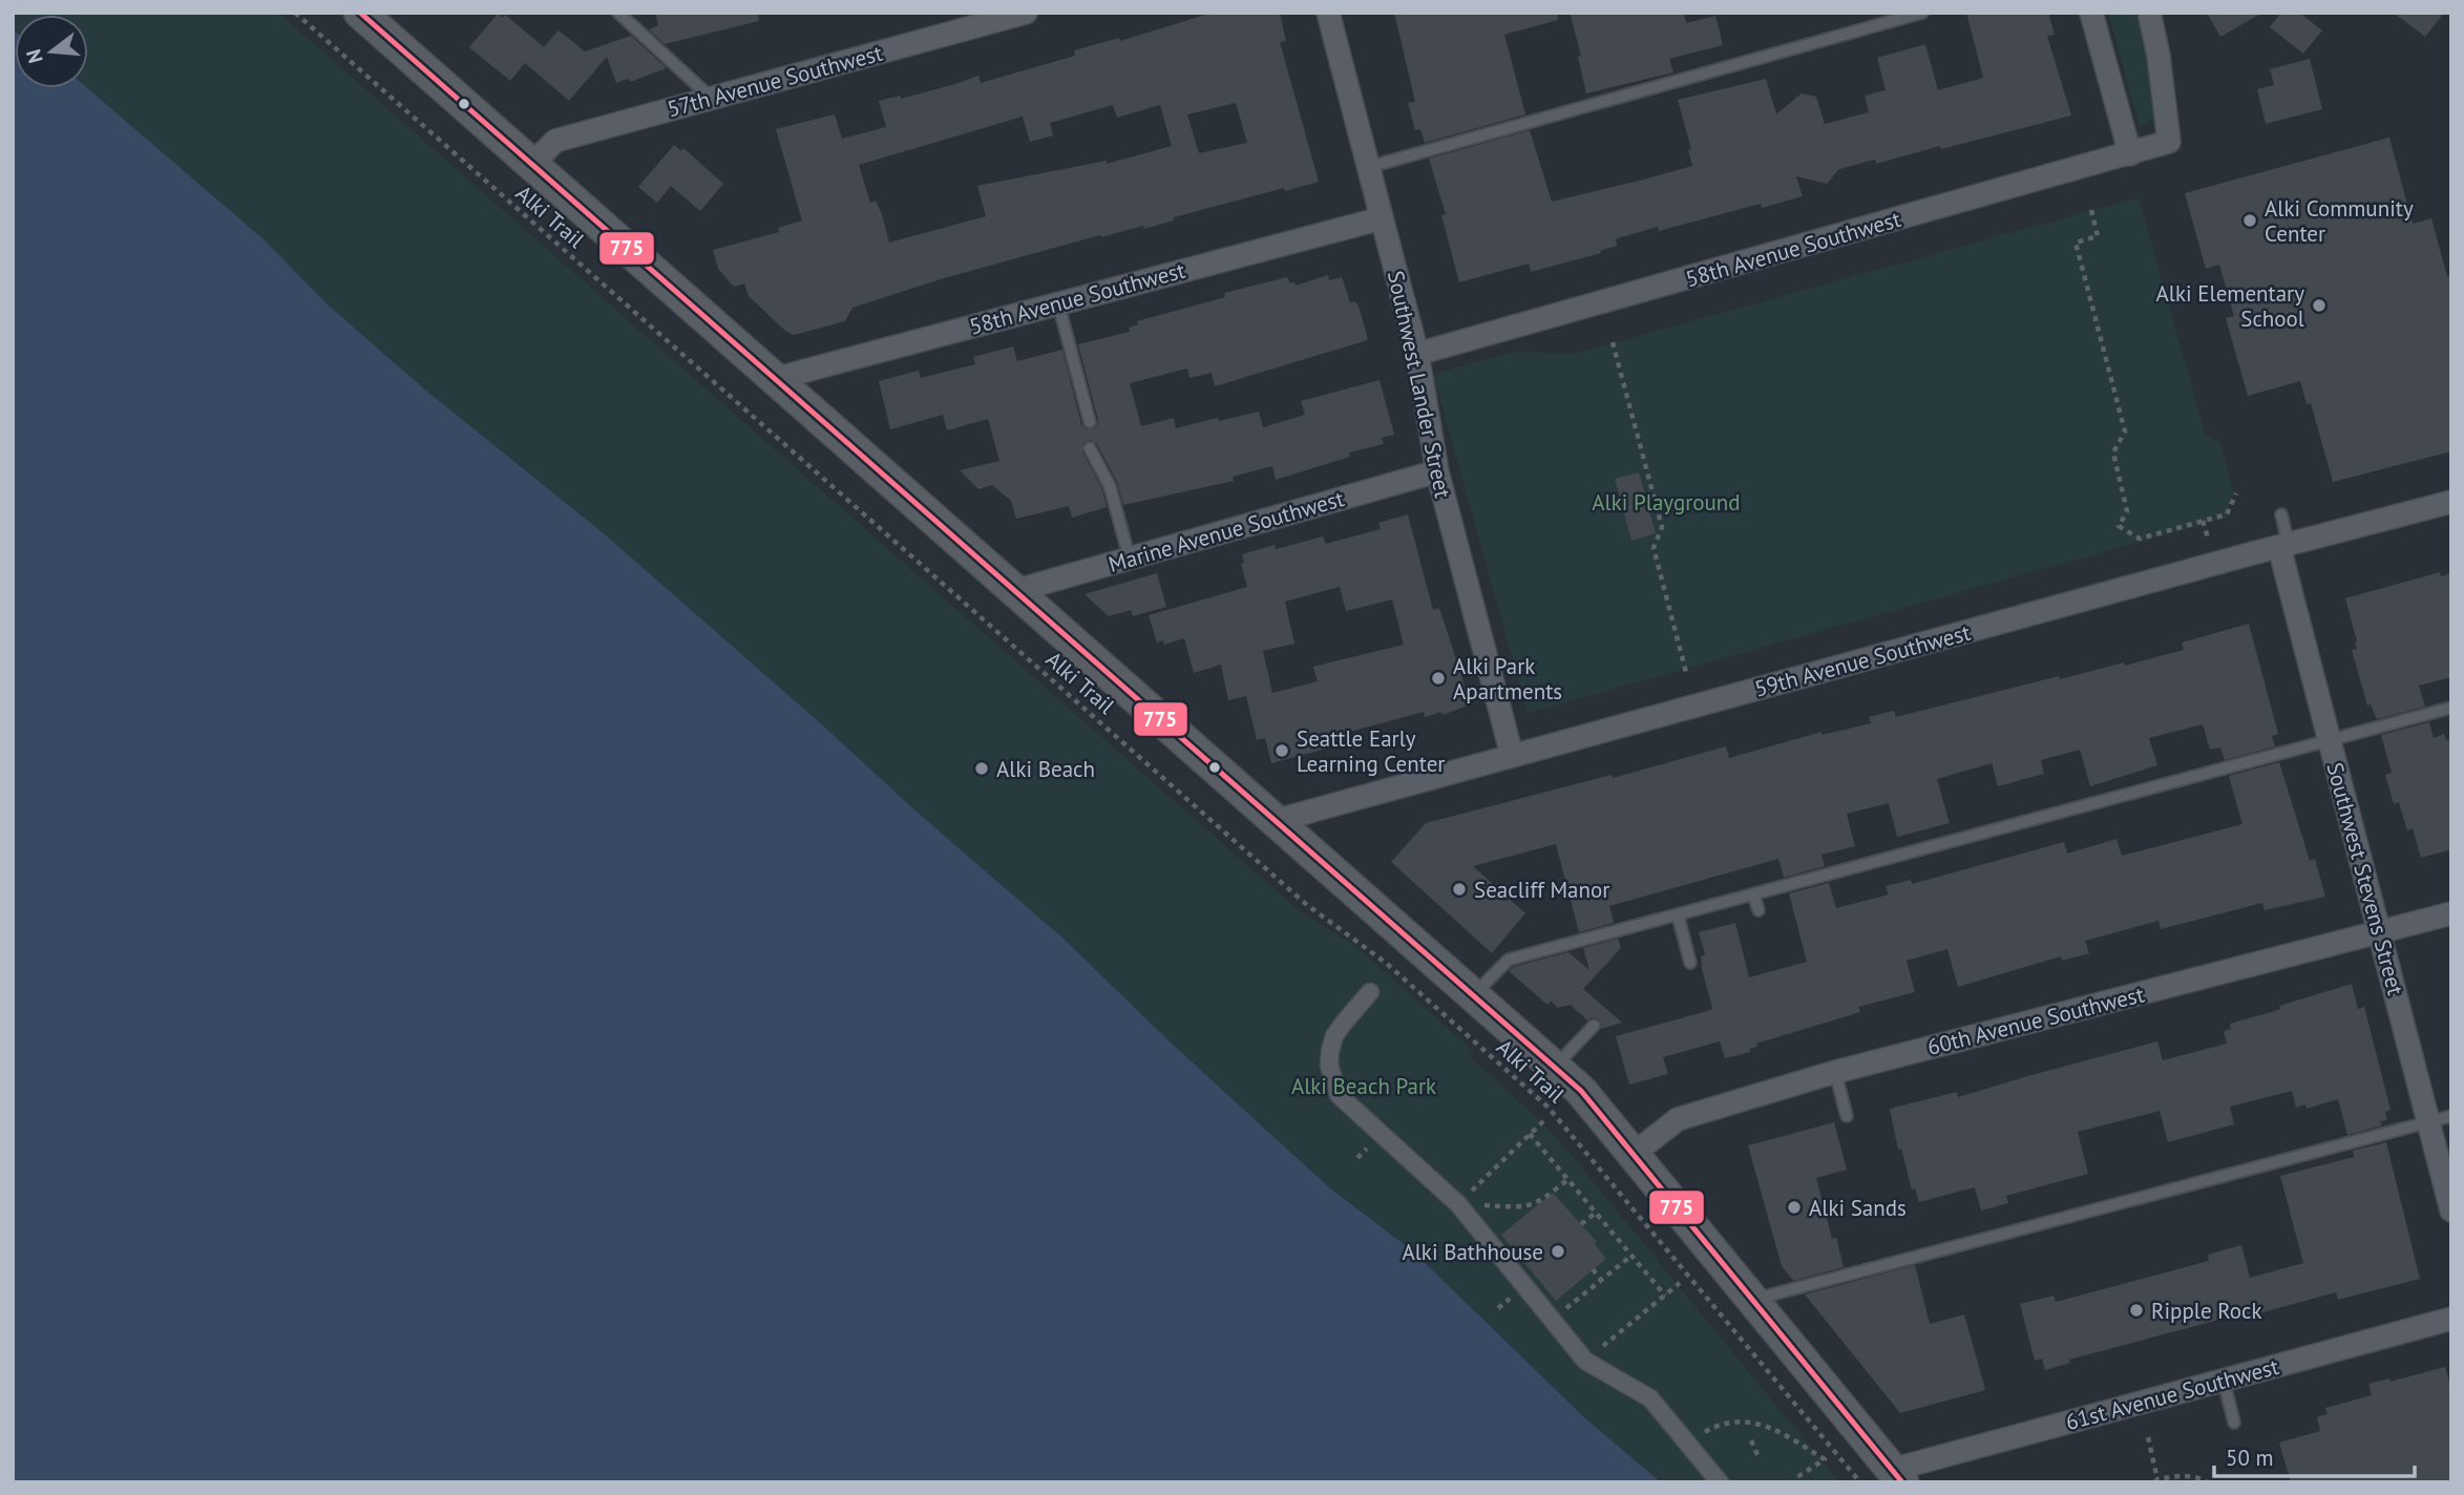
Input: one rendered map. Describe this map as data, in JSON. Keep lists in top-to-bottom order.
{
  "streets": {
    "street": [
      "57th Avenue Southwest",
      "58th Avenue Southwest",
      "Southwest Lander Street",
      "Marine Avenue Southwest",
      "59th Avenue Southwest",
      "Southwest Stevens Street",
      "60th Avenue Southwest",
      "61st Avenue Southwest"
    ],
    "path": ["Alki Trail"]
  },
  "crossings": [
    ["58th Avenue Southwest", "Southwest Lander Street"],
    ["Southwest Lander Street", "Marine Avenue Southwest"],
    ["Southwest Lander Street", "59th Avenue Southwest"],
    ["59th Avenue Southwest", "Southwest Stevens Street"],
    ["Southwest Stevens Street", "60th Avenue Southwest"]
  ],
  "parks": ["Alki Playground", "Alki Beach Park"],
  "places": [
    "Alki Community Center",
    "Alki Elementary School",
    "Alki Park Apartments",
    "Seattle Early Learning Center",
    "Alki Beach",
    "Seacliff Manor",
    "Alki Sands",
    "Alki Bathhouse",
    "Ripple Rock"
  ],
  "lines": ["transit line 775"],
  "scale_bar": "50 m",
  "north": "left"
}
